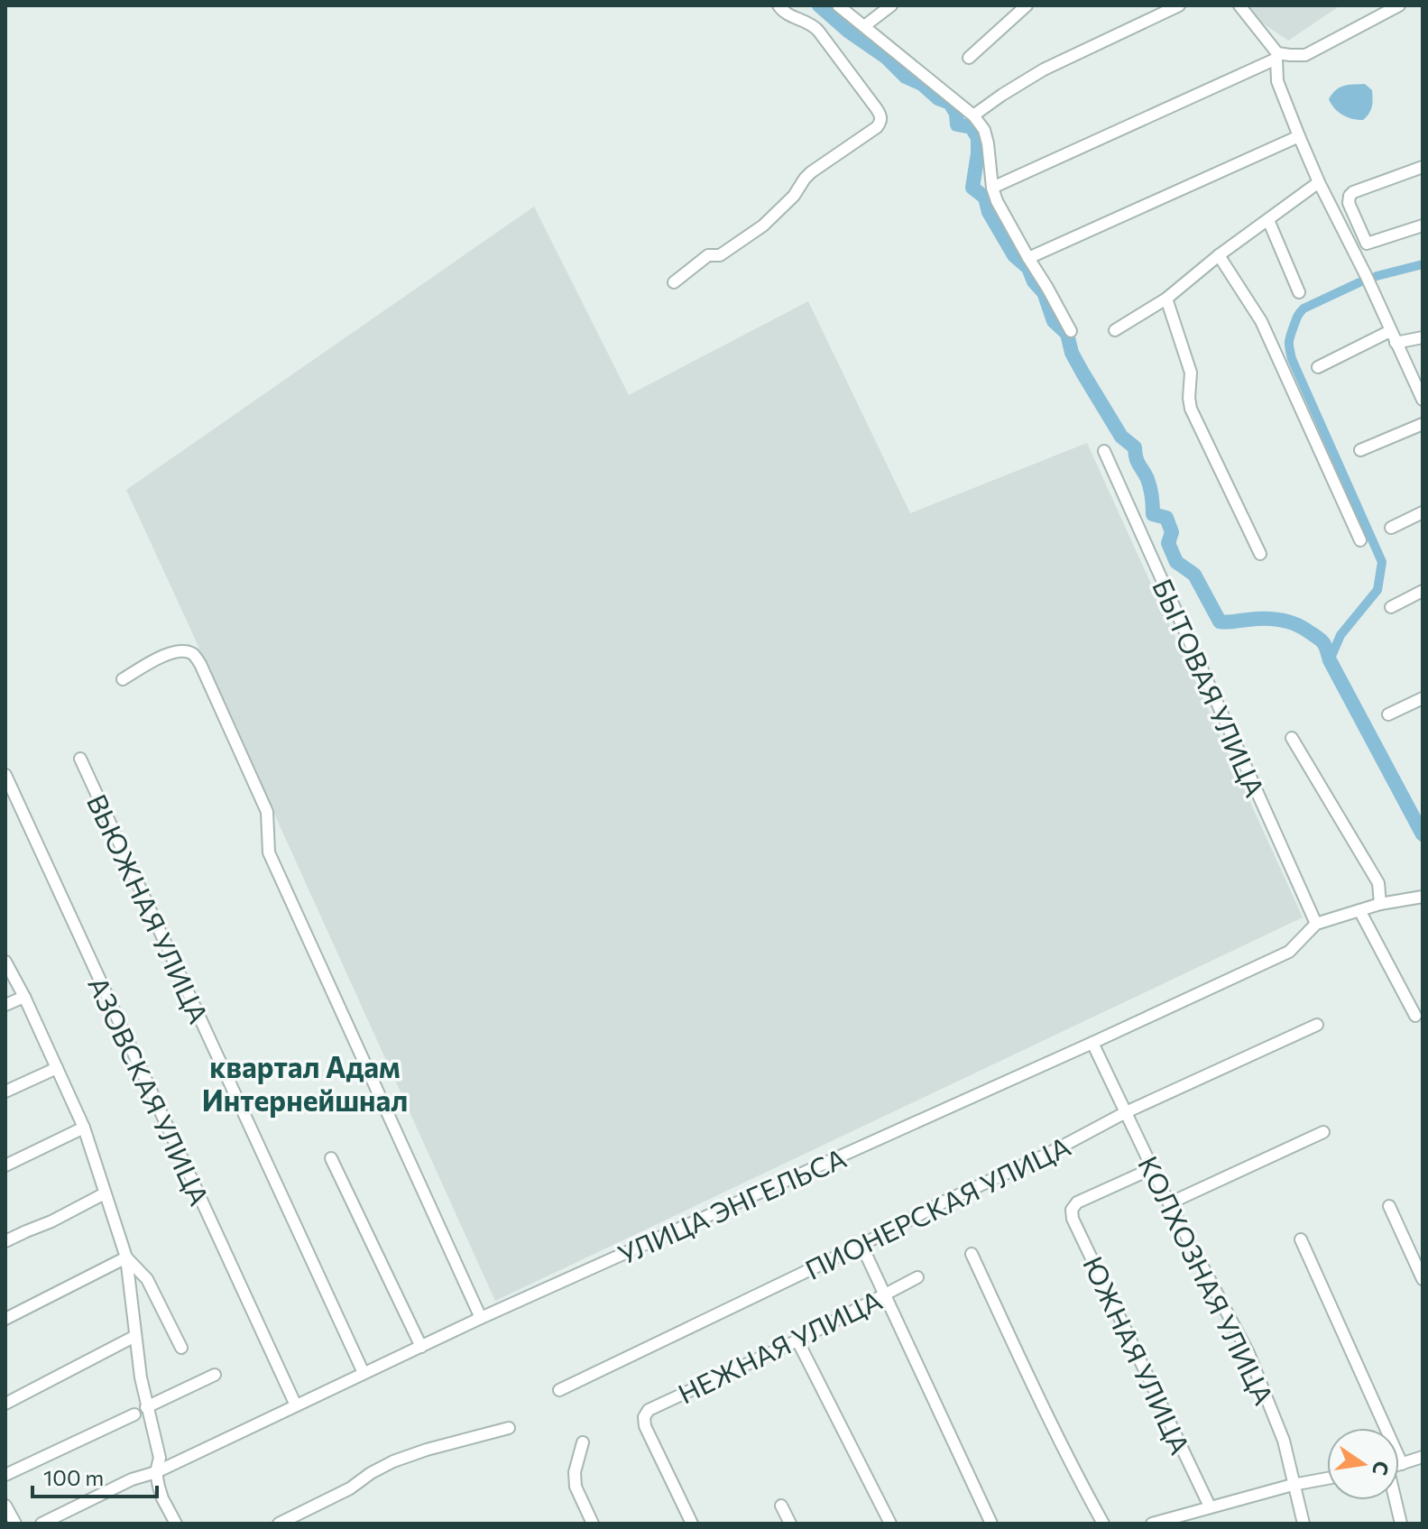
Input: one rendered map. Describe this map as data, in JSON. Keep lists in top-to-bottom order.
{
  "streets": {
    "street": [
      "БЫТОВАЯ УЛИЦА",
      "ВЬЮЖНАЯ УЛИЦА",
      "АЗОВСКАЯ УЛИЦА",
      "УЛИЦА ЭНГЕЛЬСА",
      "ПИОНЕРСКАЯ УЛИЦА",
      "КОЛХОЗНАЯ УЛИЦА",
      "НЕЖНАЯ УЛИЦА",
      "ЮЖНАЯ УЛИЦА"
    ]
  },
  "crossings": [
    ["БЫТОВАЯ УЛИЦА", "УЛИЦА ЭНГЕЛЬСА"],
    ["ВЬЮЖНАЯ УЛИЦА", "УЛИЦА ЭНГЕЛЬСА"],
    ["АЗОВСКАЯ УЛИЦА", "УЛИЦА ЭНГЕЛЬСА"],
    ["УЛИЦА ЭНГЕЛЬСА", "КОЛХОЗНАЯ УЛИЦА"],
    ["ПИОНЕРСКАЯ УЛИЦА", "КОЛХОЗНАЯ УЛИЦА"],
    ["КОЛХОЗНАЯ УЛИЦА", "ЮЖНАЯ УЛИЦА"]
  ],
  "districts": ["квартал Адам Интернейшнал"],
  "scale_bar": "100 m",
  "north": "right"
}
